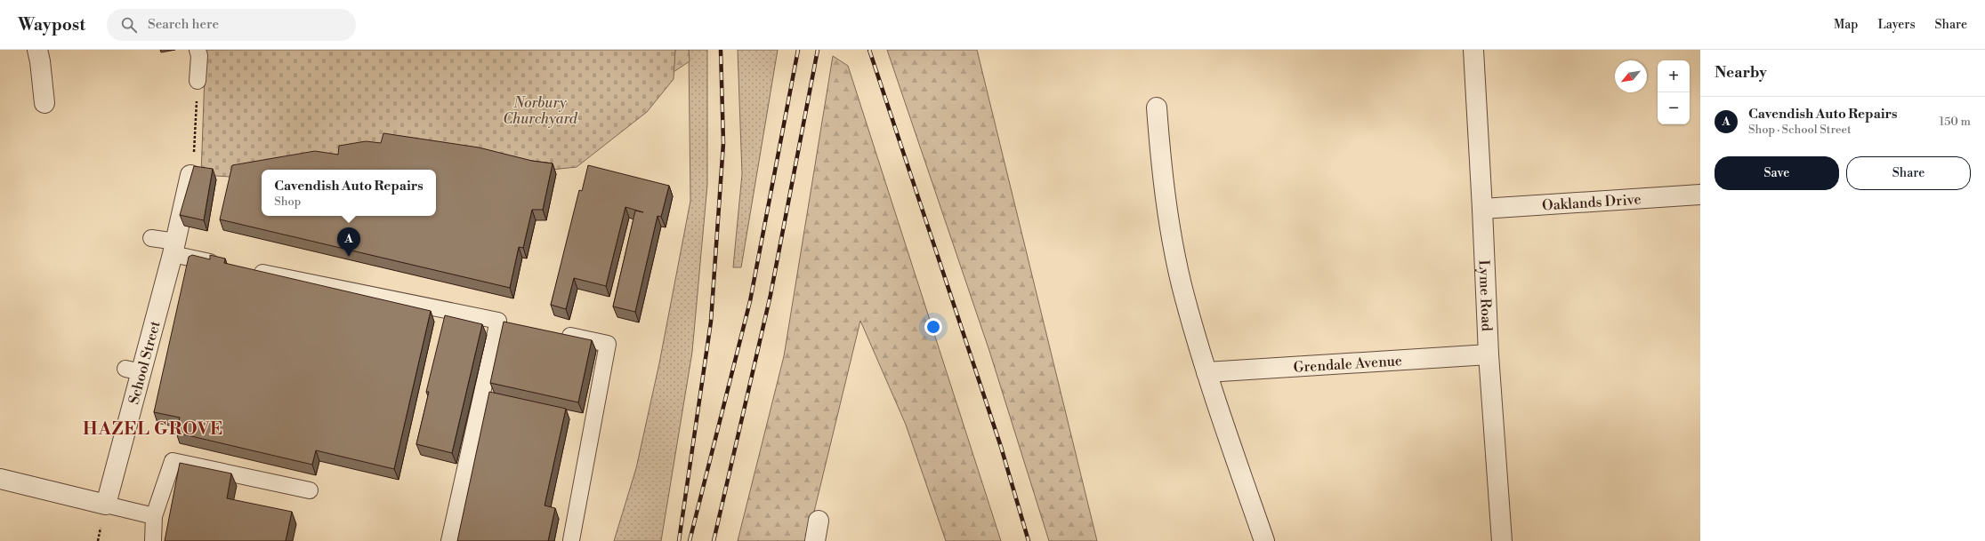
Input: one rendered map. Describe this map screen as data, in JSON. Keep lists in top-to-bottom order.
{
  "streets": {
    "street": [
      "Oaklands Drive",
      "Lyme Road",
      "School Street",
      "Grendale Avenue"
    ]
  },
  "crossings": [
    ["Oaklands Drive", "Lyme Road"],
    ["Lyme Road", "Grendale Avenue"]
  ],
  "districts": ["HAZEL GROVE"],
  "parks": ["Norbury Churchyard"],
  "north": "bottom left",
  "page": {
    "header": "Waypost",
    "search": "Search here",
    "nav": ["Map", "Layers", "Share"],
    "heading": "Nearby",
    "map_buttons": ["+", "−"],
    "list": [
      {
        "mark": "A",
        "name": "Cavendish Auto Repairs",
        "note": "Shop · School Street",
        "value": "150 m"
      }
    ],
    "buttons": ["Save", "Share"],
    "popup": ["Cavendish Auto Repairs", "Shop"],
    "pins": "A"
  }
}
